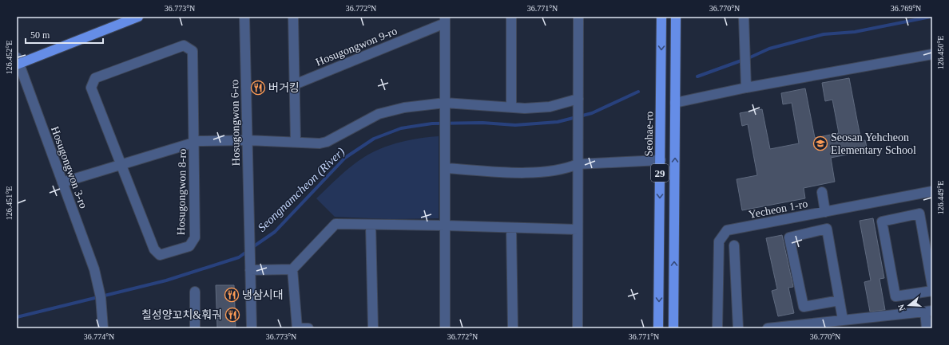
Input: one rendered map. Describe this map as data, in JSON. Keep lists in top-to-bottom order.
{
  "streets": {
    "main road": ["Seohae-ro", "29"],
    "street": [
      "Hosugongwon 9-ro",
      "Hosugongwon 6-ro",
      "Hosugongwon 3-ro",
      "Hosugongwon 8-ro",
      "Yecheon 1-ro"
    ]
  },
  "crossings": [
    ["Hosugongwon 6-ro", "Hosugongwon 8-ro"],
    ["Hosugongwon 3-ro", "Hosugongwon 8-ro"]
  ],
  "water": ["Seongnamcheon (River)"],
  "places": {
    "restaurant": ["버거킹", "냉삼시대", "칠성양꼬치&훠궈"],
    "school or university": ["Seosan Yehcheon Elementary School"]
  },
  "scale_bar": "50 m",
  "north": "left",
  "coordinates": [
    "36.773°N",
    "36.772°N",
    "36.771°N",
    "36.770°N",
    "36.769°N",
    "126.450°E",
    "126.452°E",
    "126.449°E",
    "126.451°E",
    "36.774°N"
  ]
}
